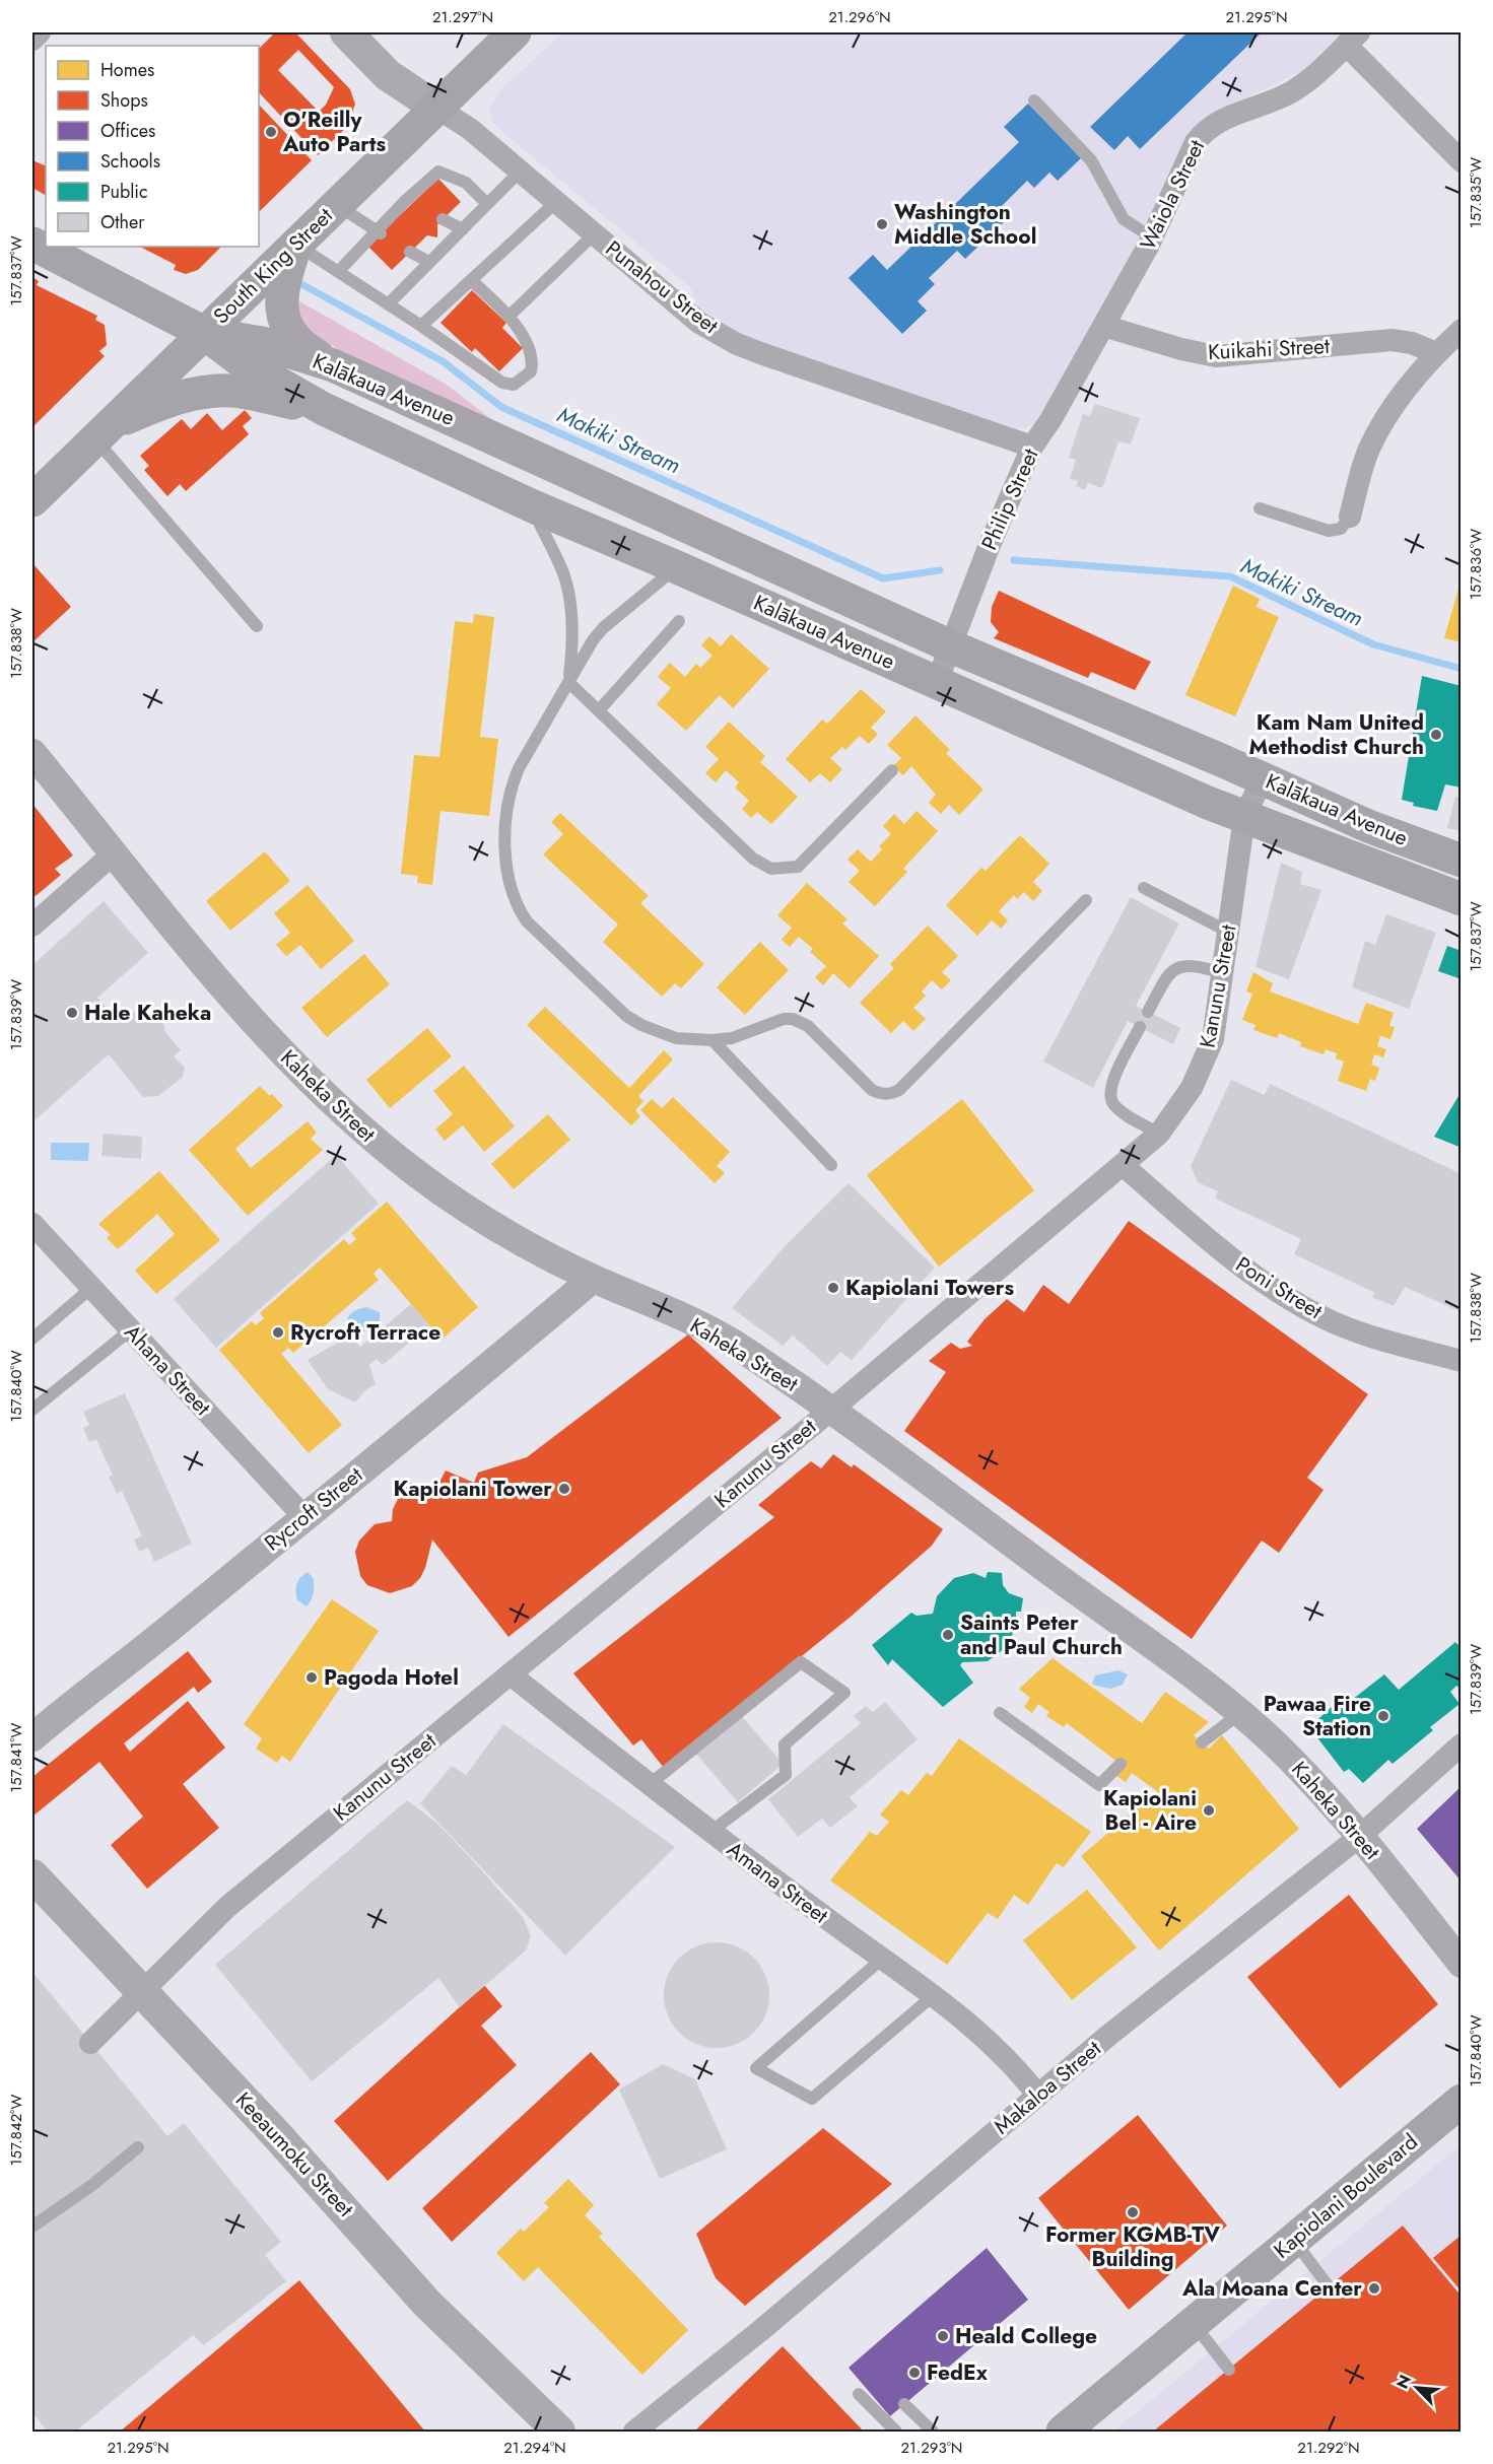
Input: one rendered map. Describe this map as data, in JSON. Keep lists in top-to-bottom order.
{
  "streets": {
    "main road": [
      "South King Street",
      "Punahou Street",
      "Kalākaua Avenue",
      "Keeaumoku Street",
      "Kapiolani Boulevard"
    ],
    "street": [
      "Waiola Street",
      "Kuikahi Street",
      "Philip Street",
      "Kanunu Street",
      "Kaheka Street",
      "Poni Street",
      "Ahana Street",
      "Rycroft Street",
      "Amana Street",
      "Makaloa Street"
    ]
  },
  "crossings": [
    ["Waiola Street", "Kuikahi Street"],
    ["Waiola Street", "Philip Street"],
    ["South King Street", "Punahou Street"],
    ["South King Street", "Kalākaua Avenue"],
    ["Punahou Street", "Philip Street"],
    ["Kuikahi Street", "Philip Street"],
    ["Kalākaua Avenue", "Philip Street"],
    ["Kalākaua Avenue", "Kanunu Street"],
    ["Kanunu Street", "Kaheka Street"],
    ["Kanunu Street", "Poni Street"],
    ["Kanunu Street", "Amana Street"],
    ["Kanunu Street", "Keeaumoku Street"],
    ["Kaheka Street", "Rycroft Street"],
    ["Kaheka Street", "Makaloa Street"],
    ["Ahana Street", "Rycroft Street"],
    ["Amana Street", "Makaloa Street"]
  ],
  "water": ["Makiki Stream"],
  "places": [
    "O'Reilly Auto Parts",
    "Washington Middle School",
    "Kam Nam United Methodist Church",
    "Hale Kaheka",
    "Kapiolani Towers",
    "Rycroft Terrace",
    "Kapiolani Tower",
    "Saints Peter and Paul Church",
    "Pagoda Hotel",
    "Pawaa Fire Station",
    "Kapiolani Bel - Aire",
    "Former KGMB-TV Building",
    "Ala Moana Center",
    "Heald College",
    "FedEx"
  ],
  "legend": [
    "Homes",
    "Shops",
    "Offices",
    "Schools",
    "Public",
    "Other"
  ],
  "north": "top left",
  "coordinates": [
    "21.297°N",
    "21.296°N",
    "21.295°N",
    "157.835°W",
    "157.837°W",
    "157.836°W",
    "157.838°W",
    "157.839°W",
    "157.840°W",
    "157.841°W",
    "157.842°W",
    "21.294°N",
    "21.293°N",
    "21.292°N"
  ]
}
